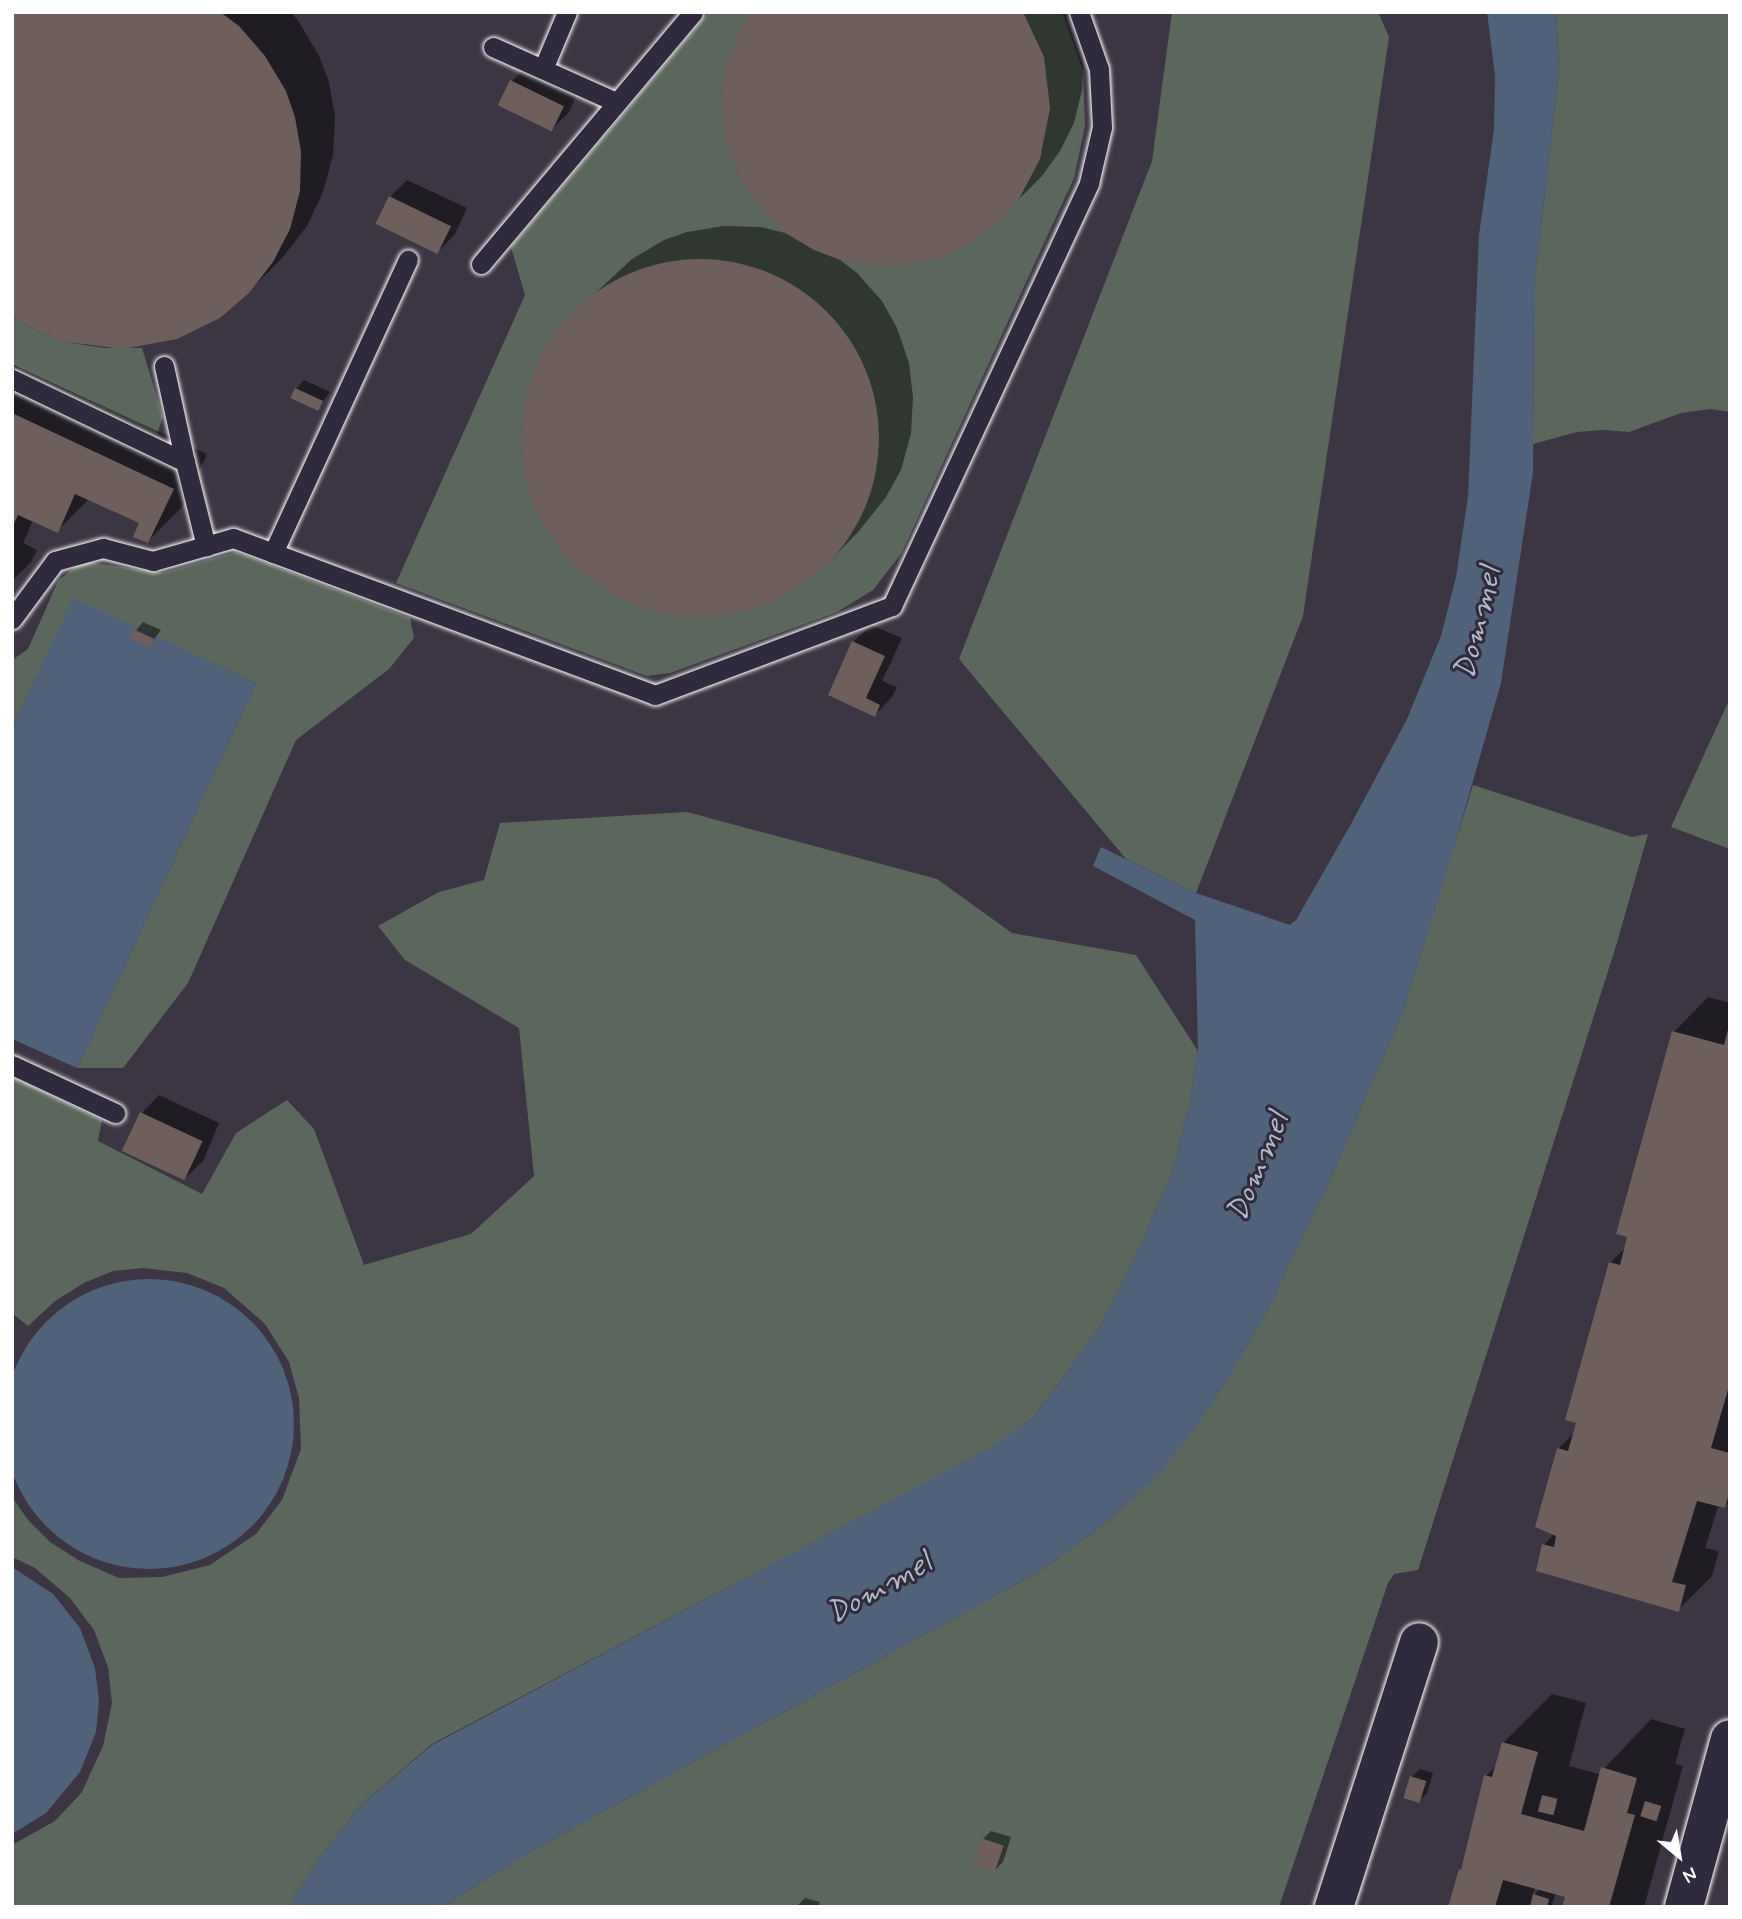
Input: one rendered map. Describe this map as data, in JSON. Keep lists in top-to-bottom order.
{
  "water": ["Dommel"],
  "north": "bottom right"
}
